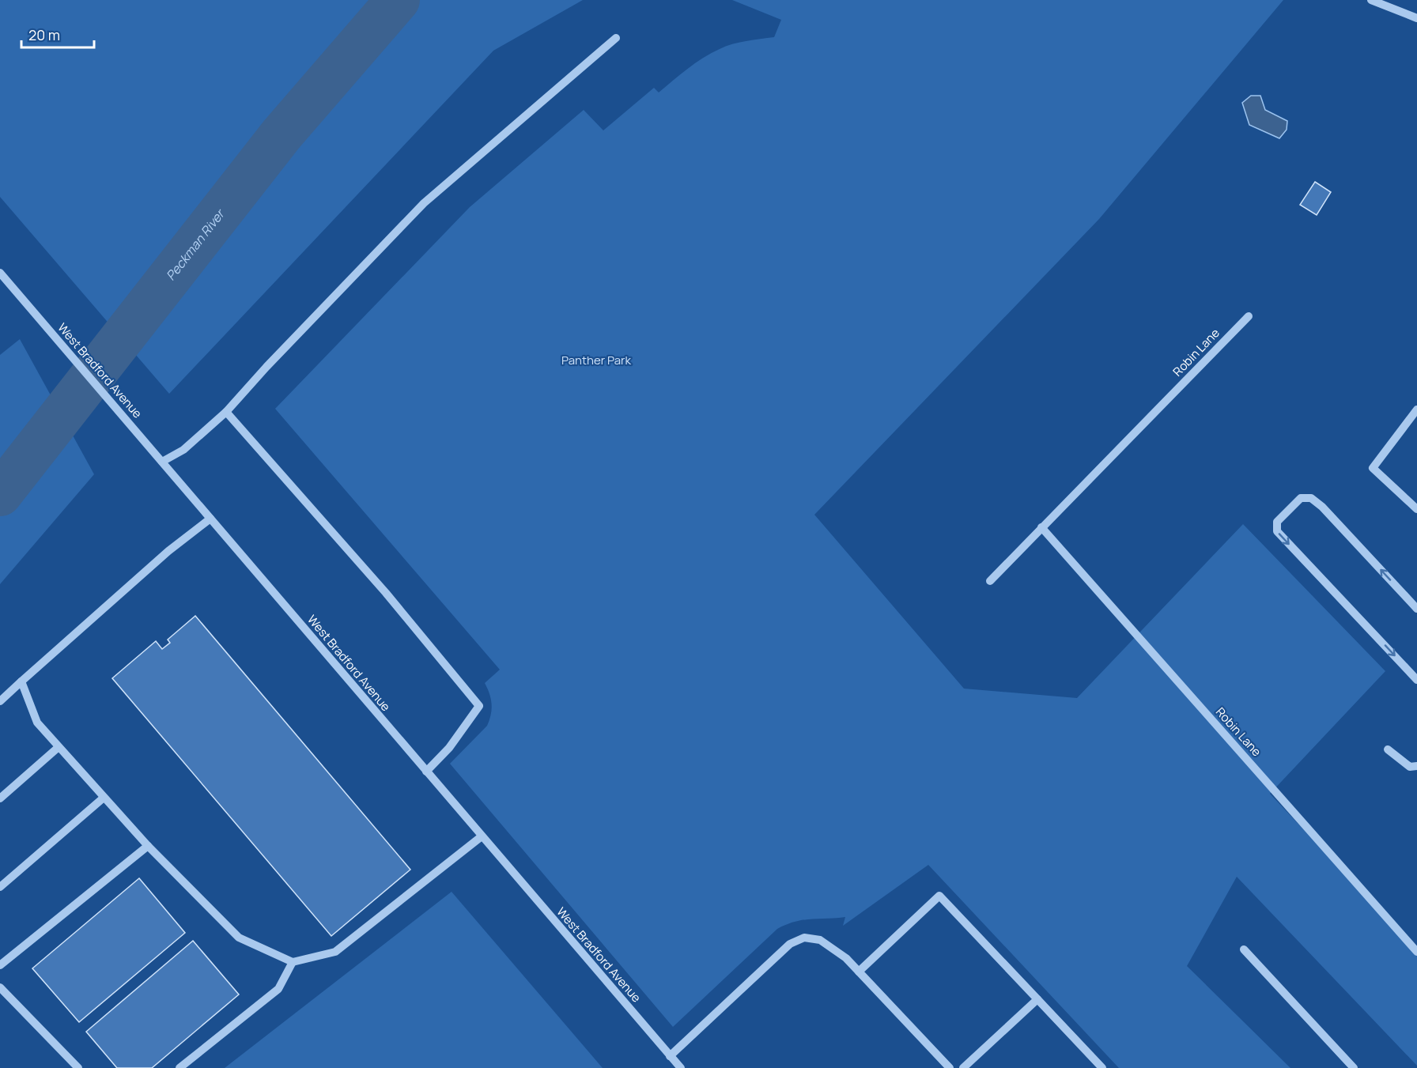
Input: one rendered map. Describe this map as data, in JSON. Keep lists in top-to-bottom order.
{
  "streets": {
    "street": ["Robin Lane", "West Bradford Avenue"]
  },
  "water": ["Peckman River"],
  "parks": ["Panther Park"],
  "scale_bar": "20 m"
}
